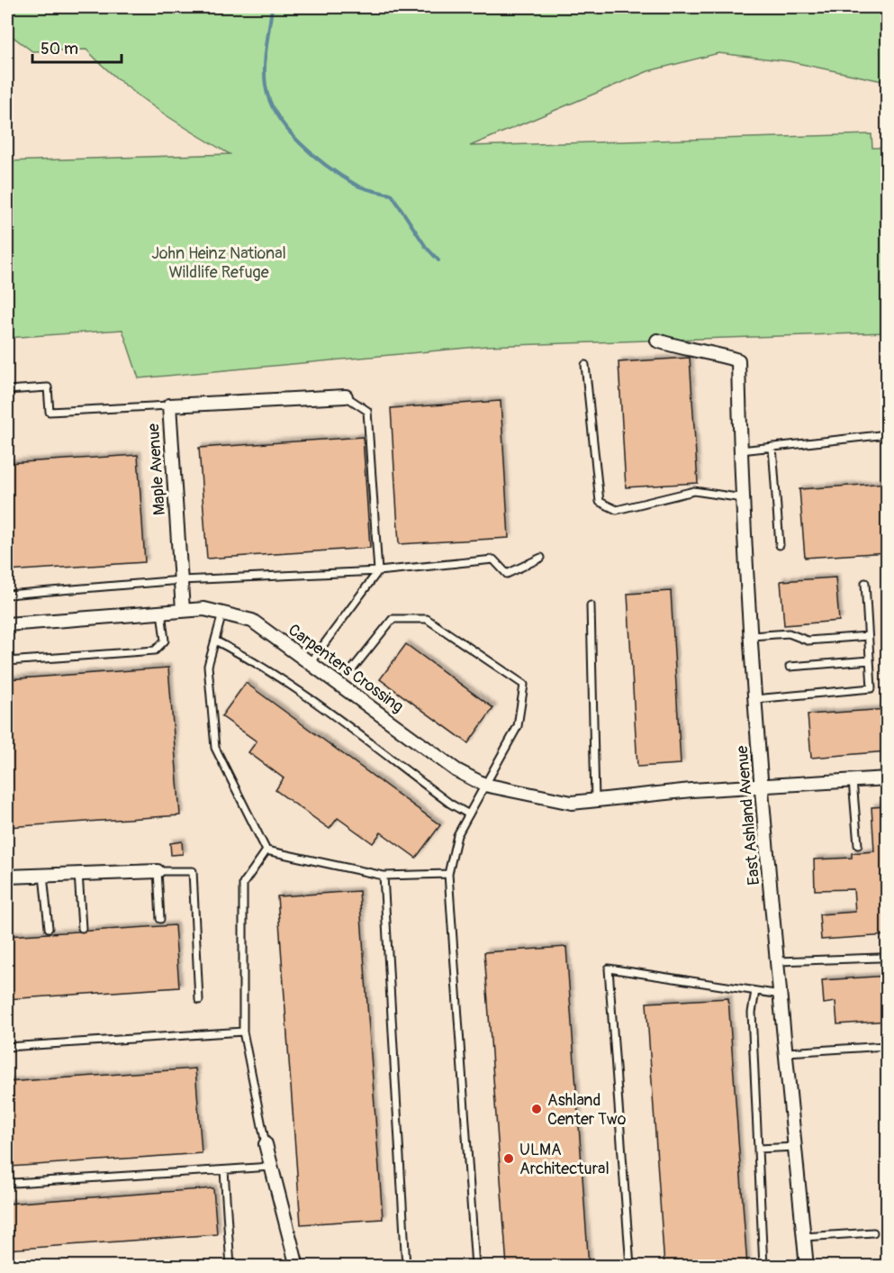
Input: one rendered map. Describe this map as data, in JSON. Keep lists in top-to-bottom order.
{
  "streets": {
    "street": ["Maple Avenue", "Carpenters Crossing", "East Ashland Avenue"]
  },
  "crossings": [
    ["Maple Avenue", "Carpenters Crossing"],
    ["Carpenters Crossing", "East Ashland Avenue"]
  ],
  "parks": ["John Heinz National Wildlife Refuge"],
  "places": ["Ashland Center Two", "ULMA Architectural"],
  "scale_bar": "50 m"
}
